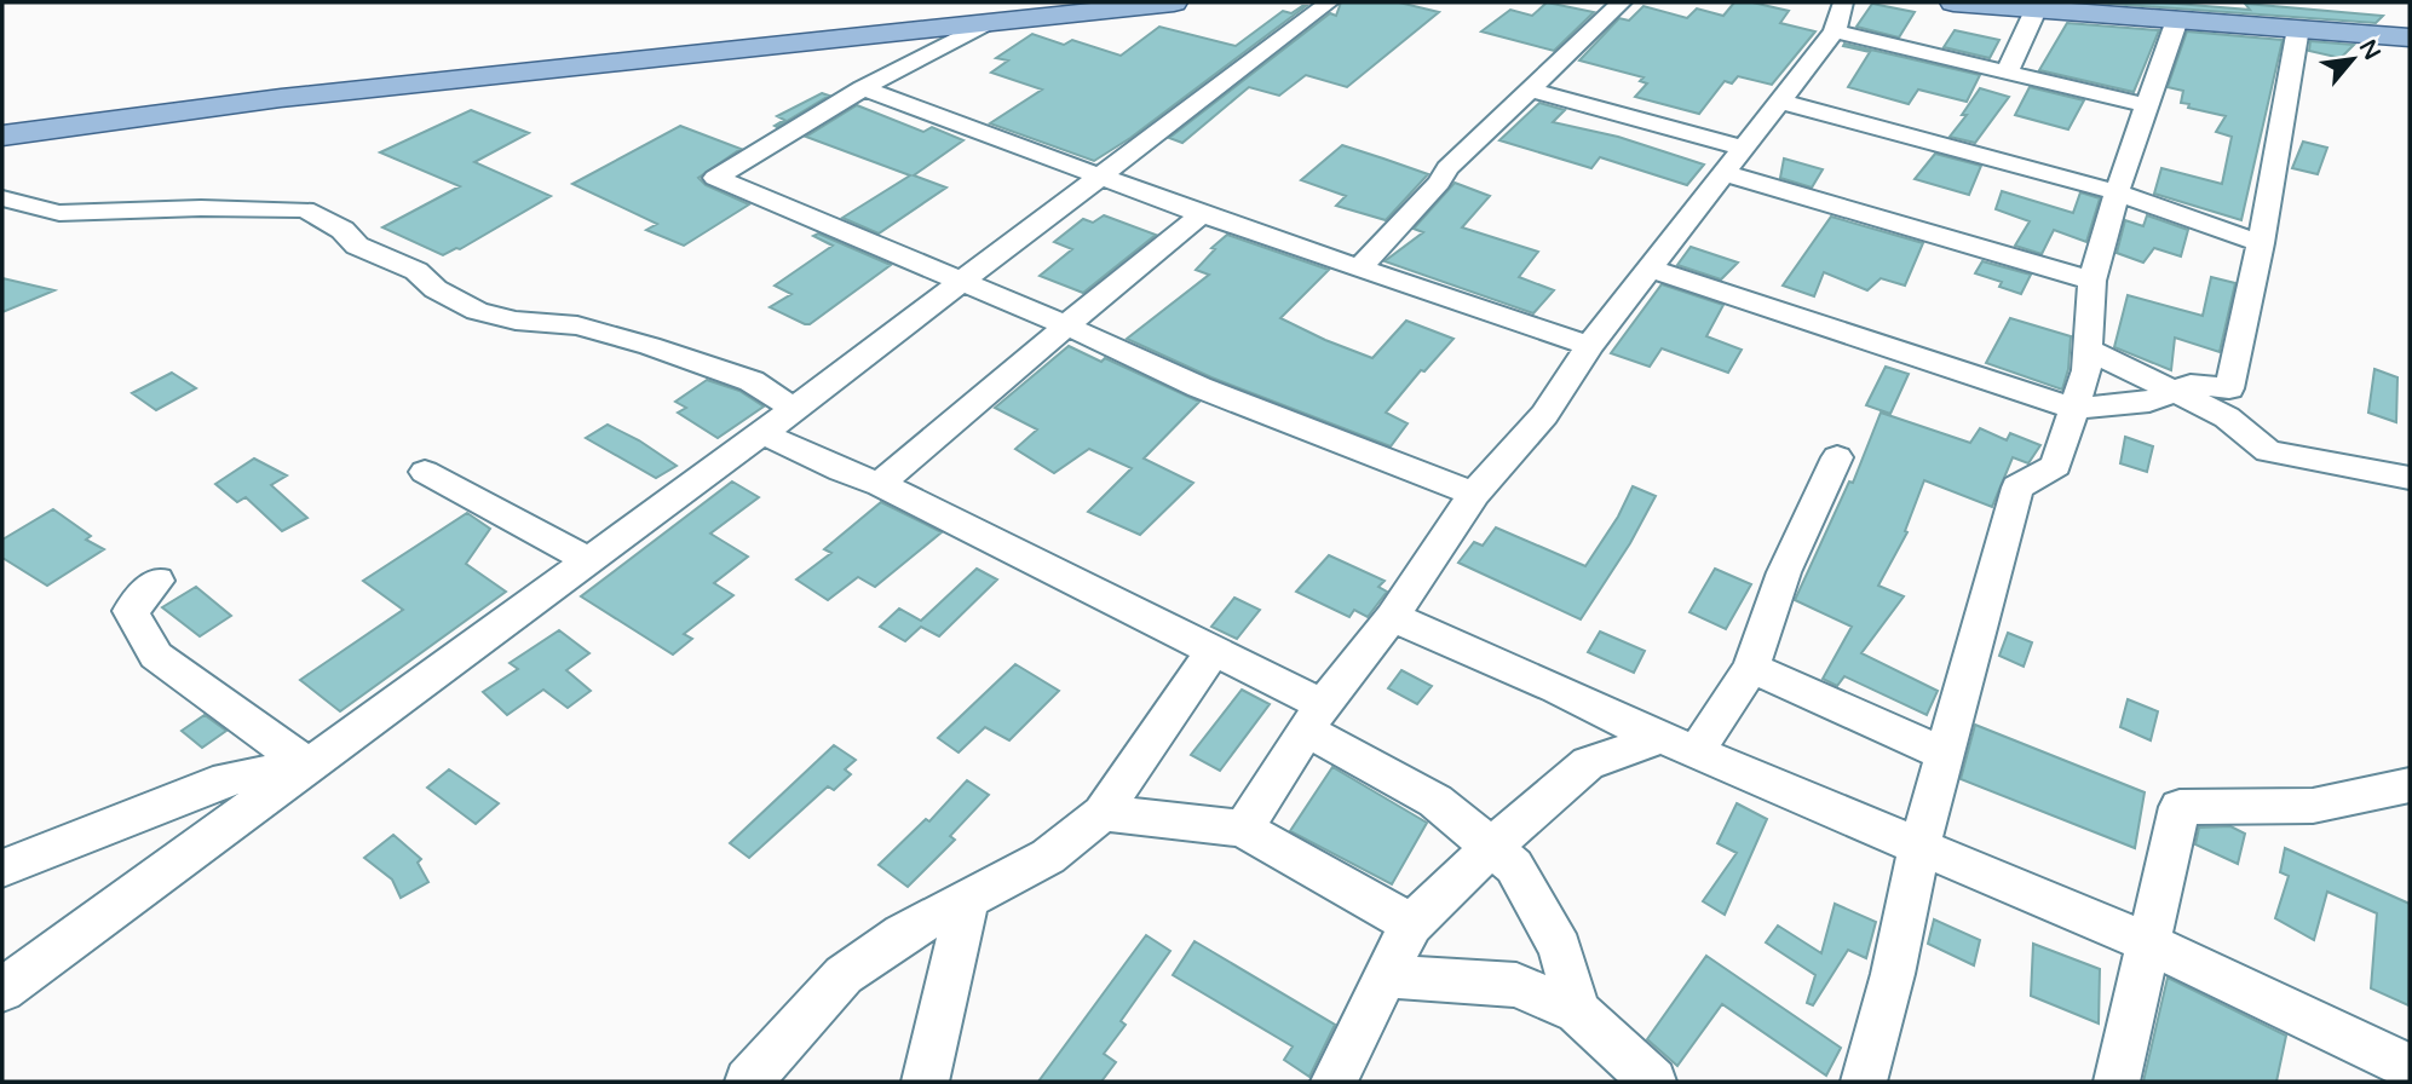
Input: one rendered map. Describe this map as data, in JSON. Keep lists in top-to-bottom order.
{
  "north": "top right"
}
